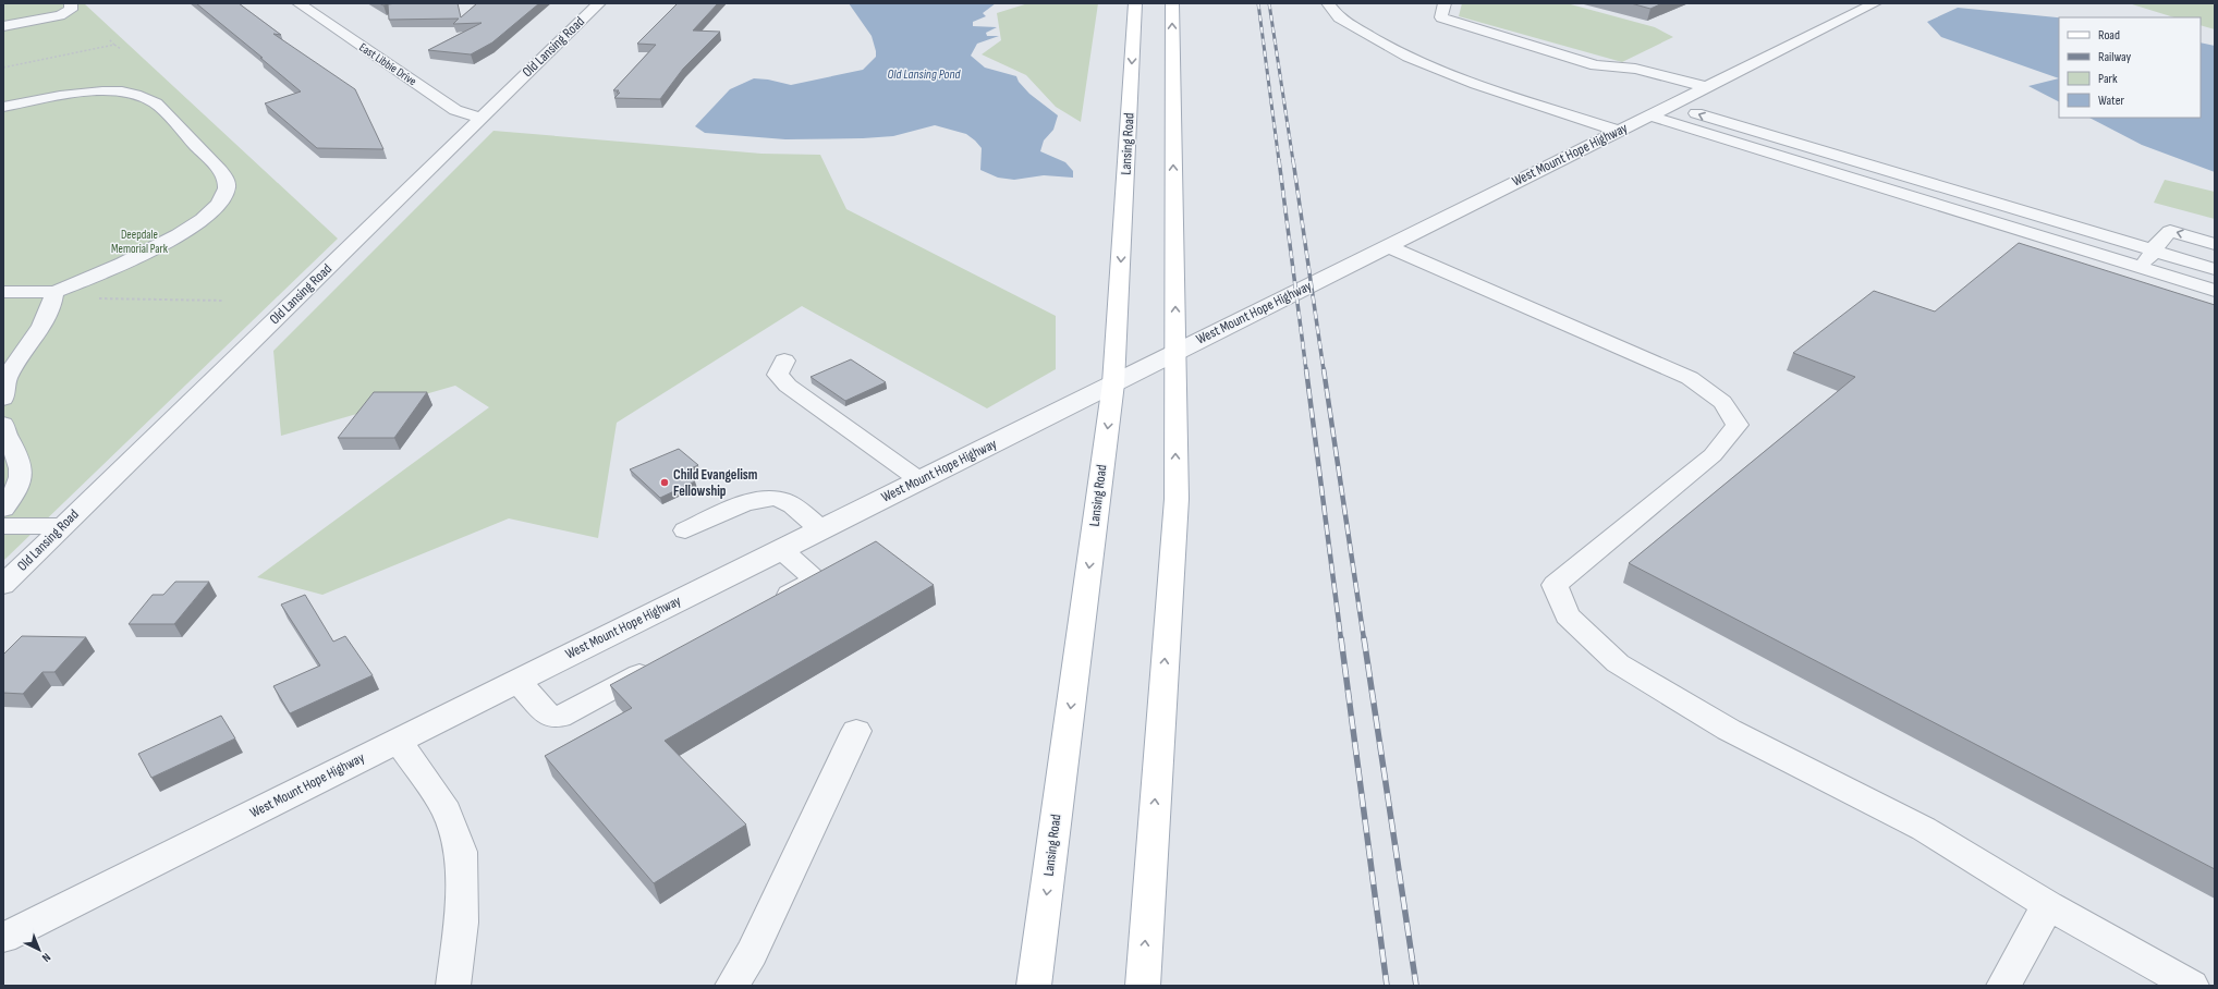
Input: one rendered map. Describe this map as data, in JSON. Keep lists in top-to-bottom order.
{
  "streets": {
    "main road": ["Lansing Road"],
    "street": ["Old Lansing Road", "East Libbie Drive", "West Mount Hope Highway"]
  },
  "crossings": [
    ["Old Lansing Road", "East Libbie Drive"],
    ["Lansing Road", "West Mount Hope Highway"]
  ],
  "water": ["Old Lansing Pond"],
  "parks": ["Deepdale Memorial Park"],
  "places": ["Child Evangelism Fellowship"],
  "legend": [
    "Road",
    "Railway",
    "Park",
    "Water"
  ],
  "north": "bottom right"
}
